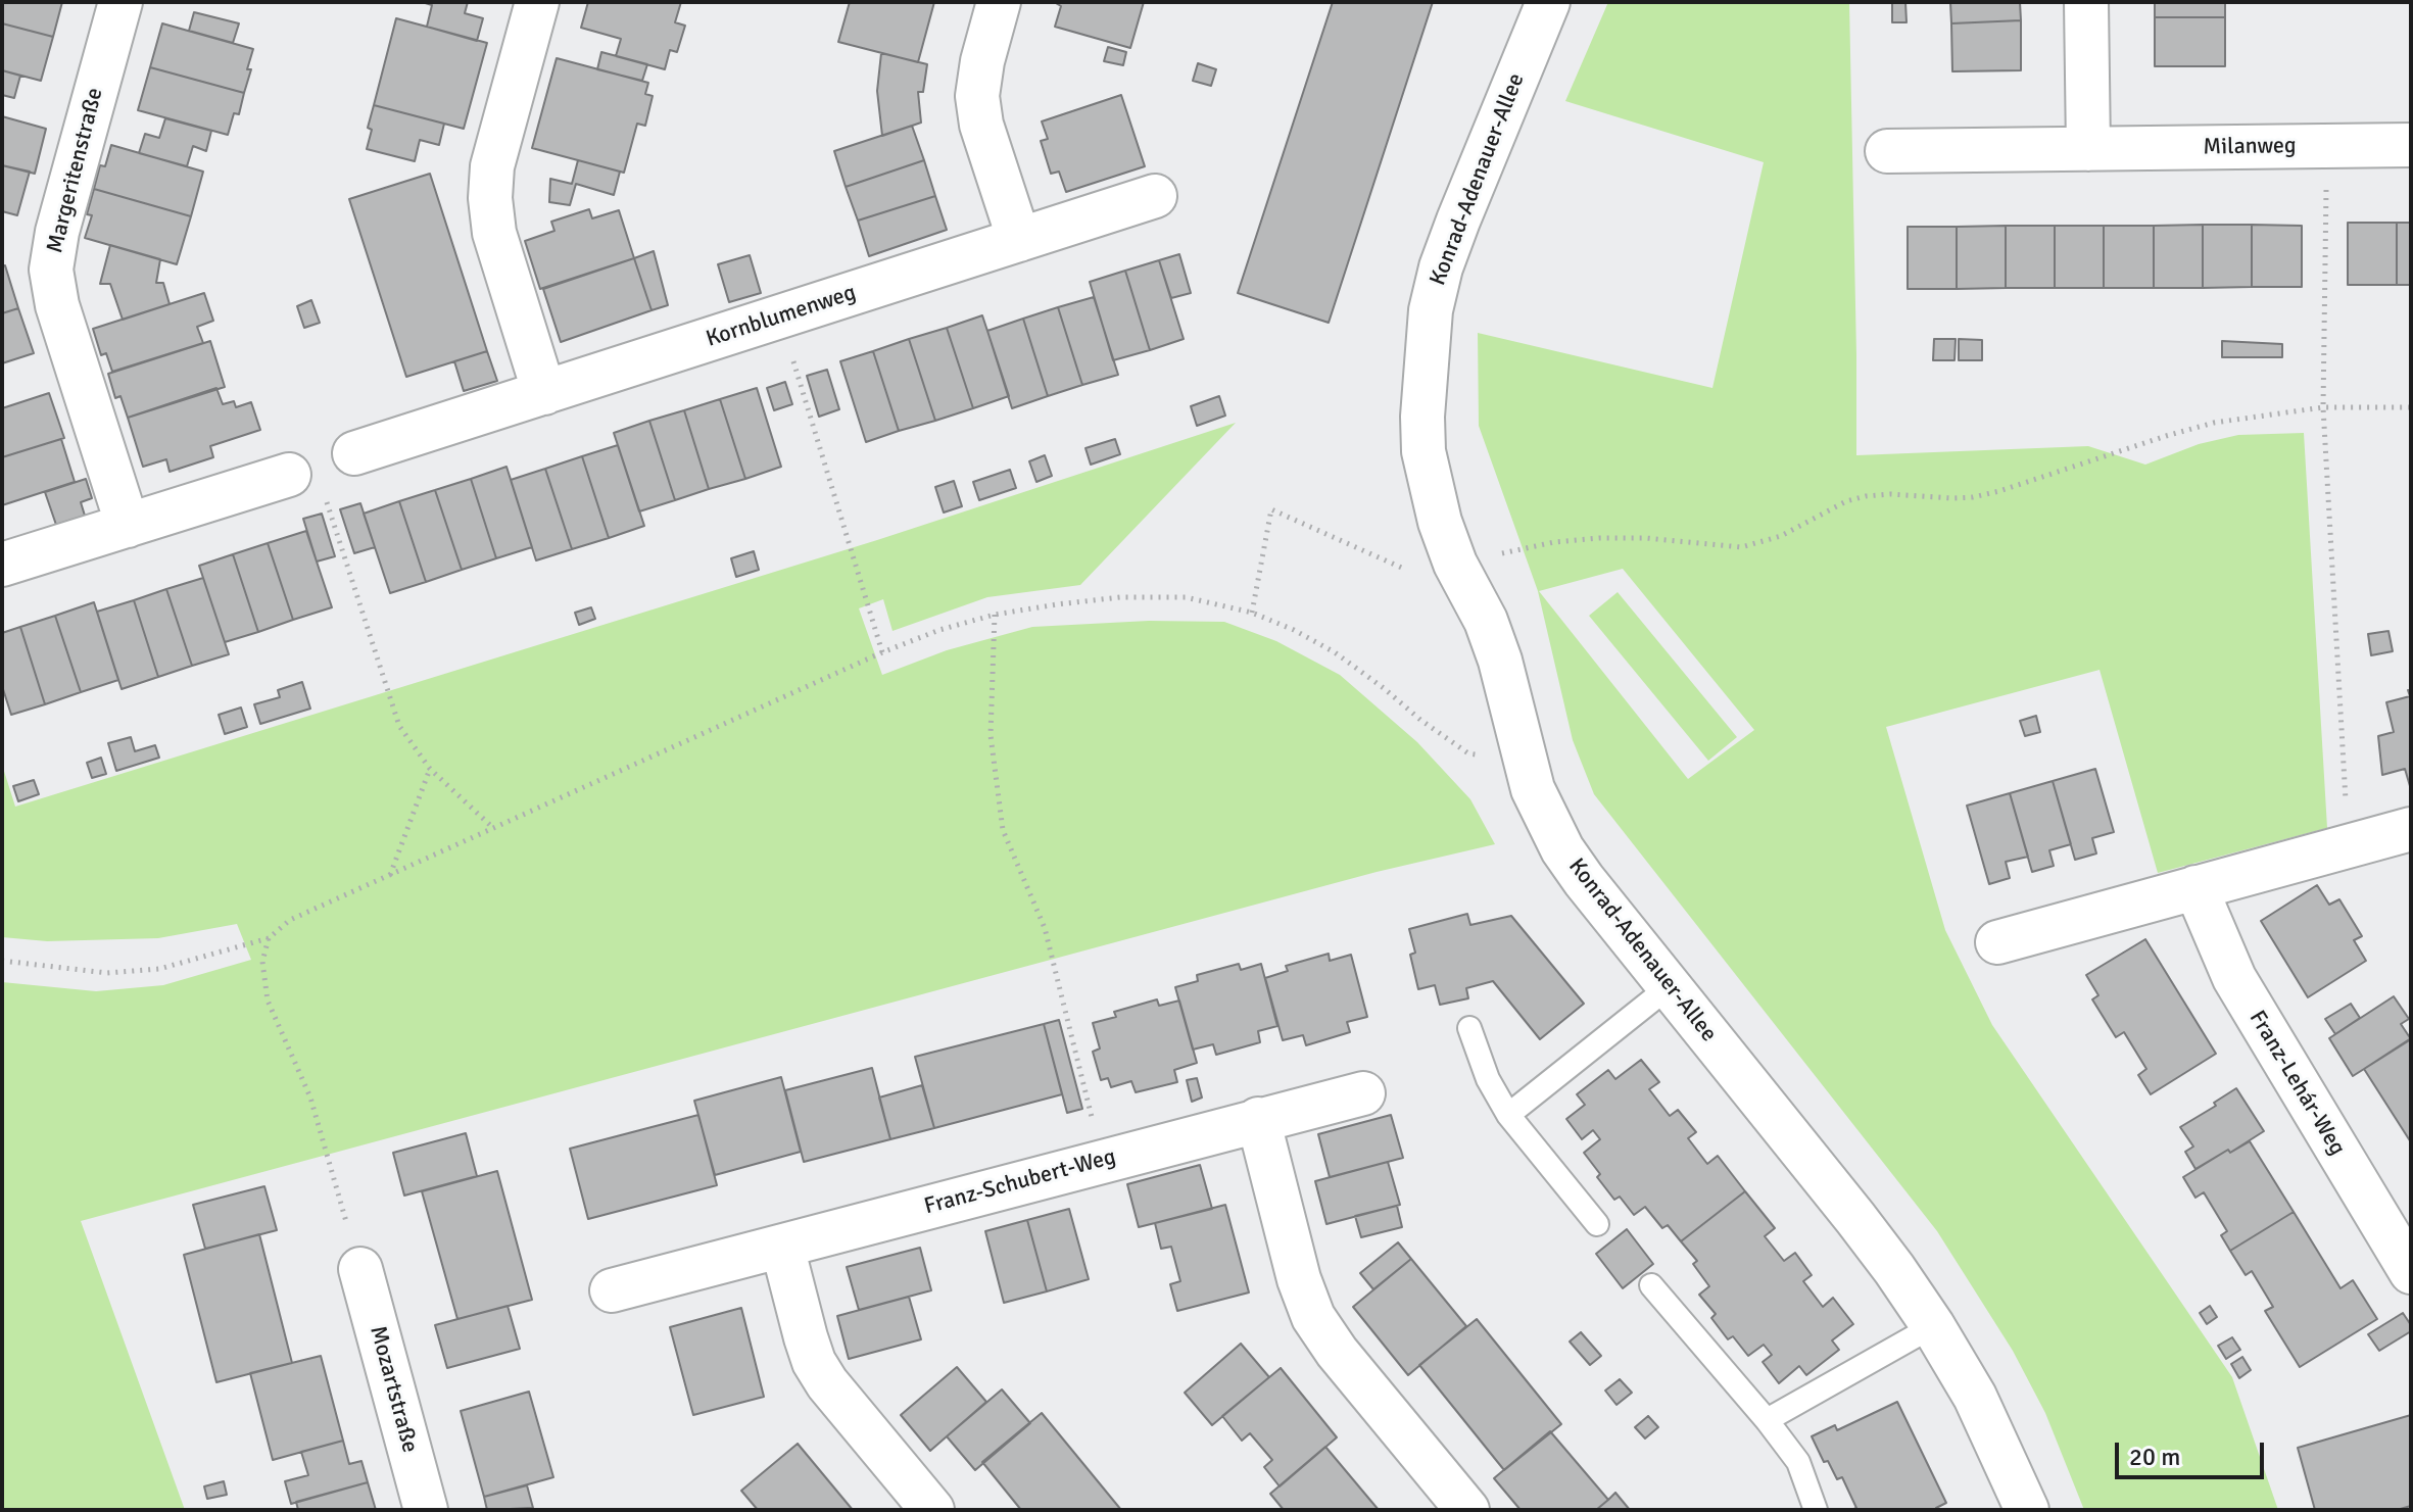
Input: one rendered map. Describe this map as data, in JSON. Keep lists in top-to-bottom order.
{
  "streets": {
    "street": [
      "Milanweg",
      "Margeritenstraße",
      "Konrad-Adenauer-Allee",
      "Kornblumenweg",
      "Franz-Lehár-Weg",
      "Franz-Schubert-Weg",
      "Mozartstraße"
    ]
  },
  "scale_bar": "20 m"
}
